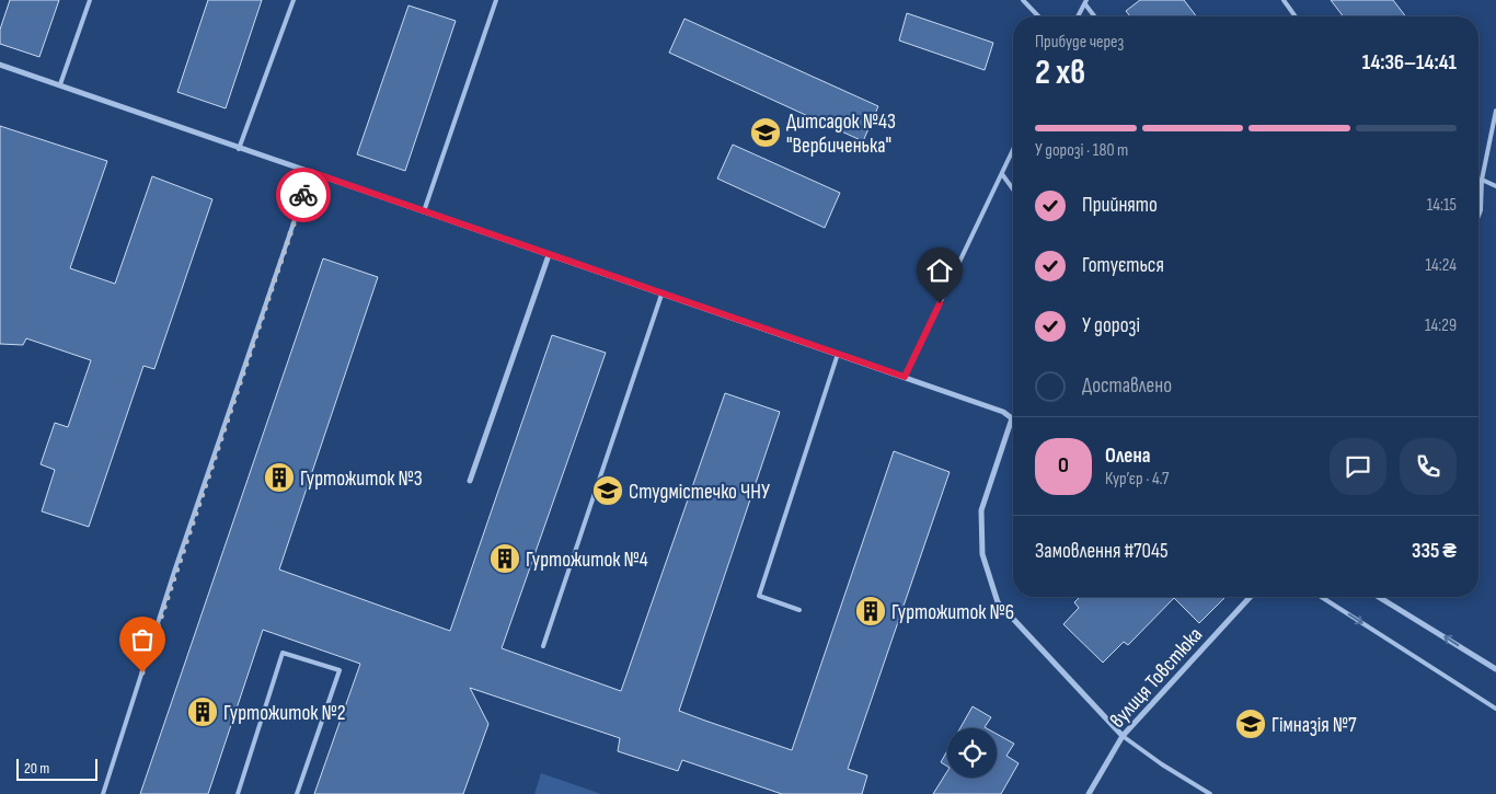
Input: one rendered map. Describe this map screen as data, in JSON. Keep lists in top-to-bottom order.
{
  "streets": {
    "street": ["вулиця Товстюка"]
  },
  "places": {
    "school or university": ["Дитсадок №43 \"Вербиченька\"", "Студмістечко ЧНУ", "Гімназія №7"],
    "building": [
      "Гуртожиток №3",
      "Гуртожиток №4",
      "Гуртожиток №6",
      "Гуртожиток №2"
    ]
  },
  "scale_bar": "20 m",
  "page": {
    "heading": ["2 хв", "Прибуде через", "14:36–14:41"],
    "panel": [
      "Олена",
      "Кур’єр · 4.7",
      "Замовлення #7045",
      "335 ₴"
    ],
    "bar": "У дорозі · 180 m",
    "list": [
      ["Прийнято", "14:15"],
      ["Готується", "14:24"],
      ["У дорозі", "14:29"],
      "Доставлено"
    ],
    "round": "О",
    "scale": "20 m"
  }
}
